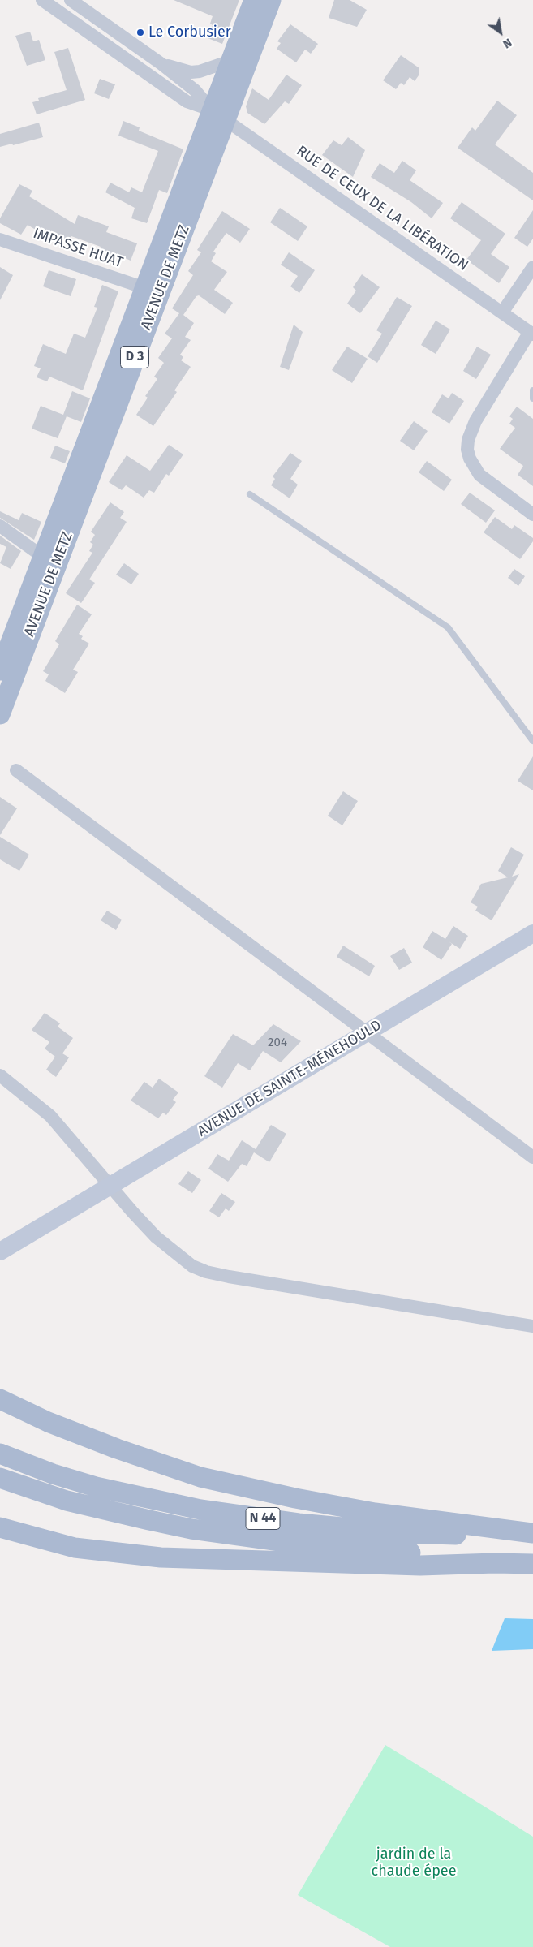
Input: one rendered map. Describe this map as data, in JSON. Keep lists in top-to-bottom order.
{
  "streets": {
    "main road": [
      "AVENUE DE METZ",
      "D 3",
      "AVENUE DE SAINTE-MÉNEHOULD",
      "N 44"
    ],
    "street": ["RUE DE CEUX DE LA LIBÉRATION", "IMPASSE HUAT"]
  },
  "crossings": [
    ["RUE DE CEUX DE LA LIBÉRATION", "AVENUE DE METZ"],
    ["IMPASSE HUAT", "AVENUE DE METZ"]
  ],
  "parks": ["jardin de la chaude épee"],
  "places": ["Le Corbusier"],
  "house_numbers": ["204"],
  "north": "bottom right"
}
